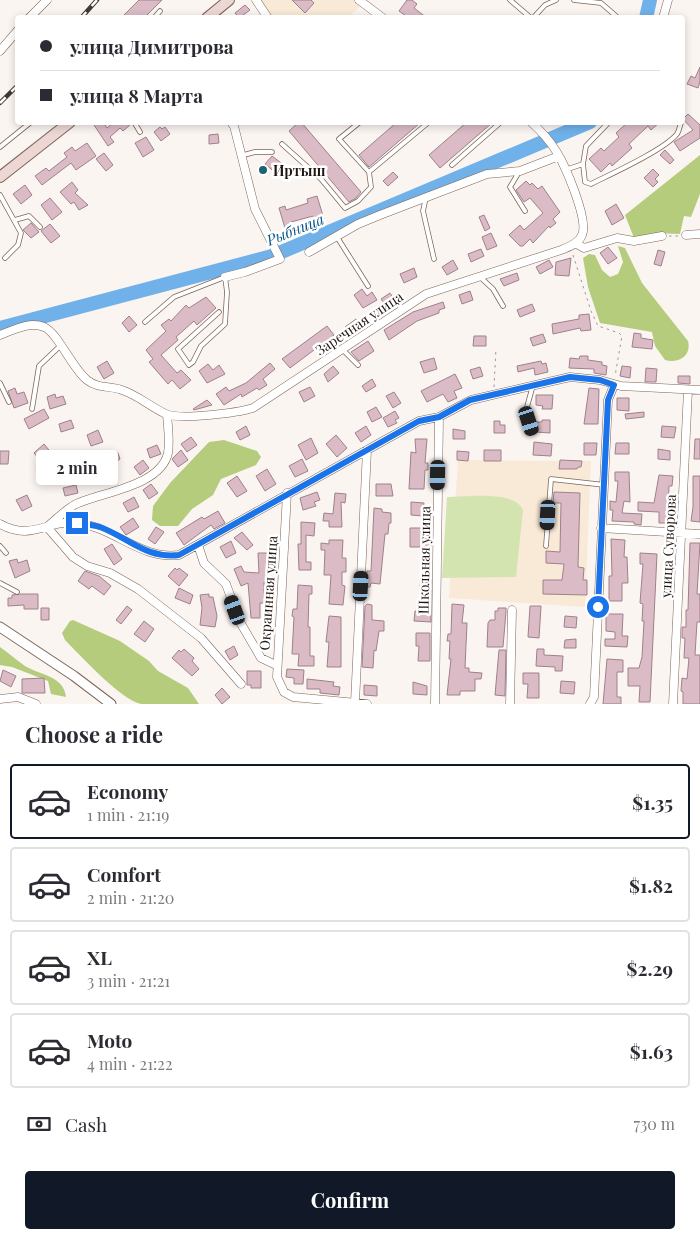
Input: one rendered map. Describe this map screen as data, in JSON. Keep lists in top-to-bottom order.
{
  "streets": {
    "street": [
      "Заречная улица",
      "улица Суворова",
      "Школьная улица",
      "Окраинная улица"
    ]
  },
  "water": ["Рыбница"],
  "places": ["Иртыш"],
  "page": {
    "banner": ["улица Димитрова", "улица 8 Марта"],
    "bubble": "2 min",
    "heading": "Choose a ride",
    "list": [
      {
        "name": "Economy",
        "note": "1 min · 21:19",
        "value": "$1.35"
      },
      {
        "name": "Comfort",
        "note": "2 min · 21:20",
        "value": "$1.82"
      },
      {
        "name": "XL",
        "note": "3 min · 21:21",
        "value": "$2.29"
      },
      {
        "name": "Moto",
        "note": "4 min · 21:22",
        "value": "$1.63"
      }
    ],
    "pay": ["Cash", "730 m"],
    "buttons": "Confirm"
  }
}
